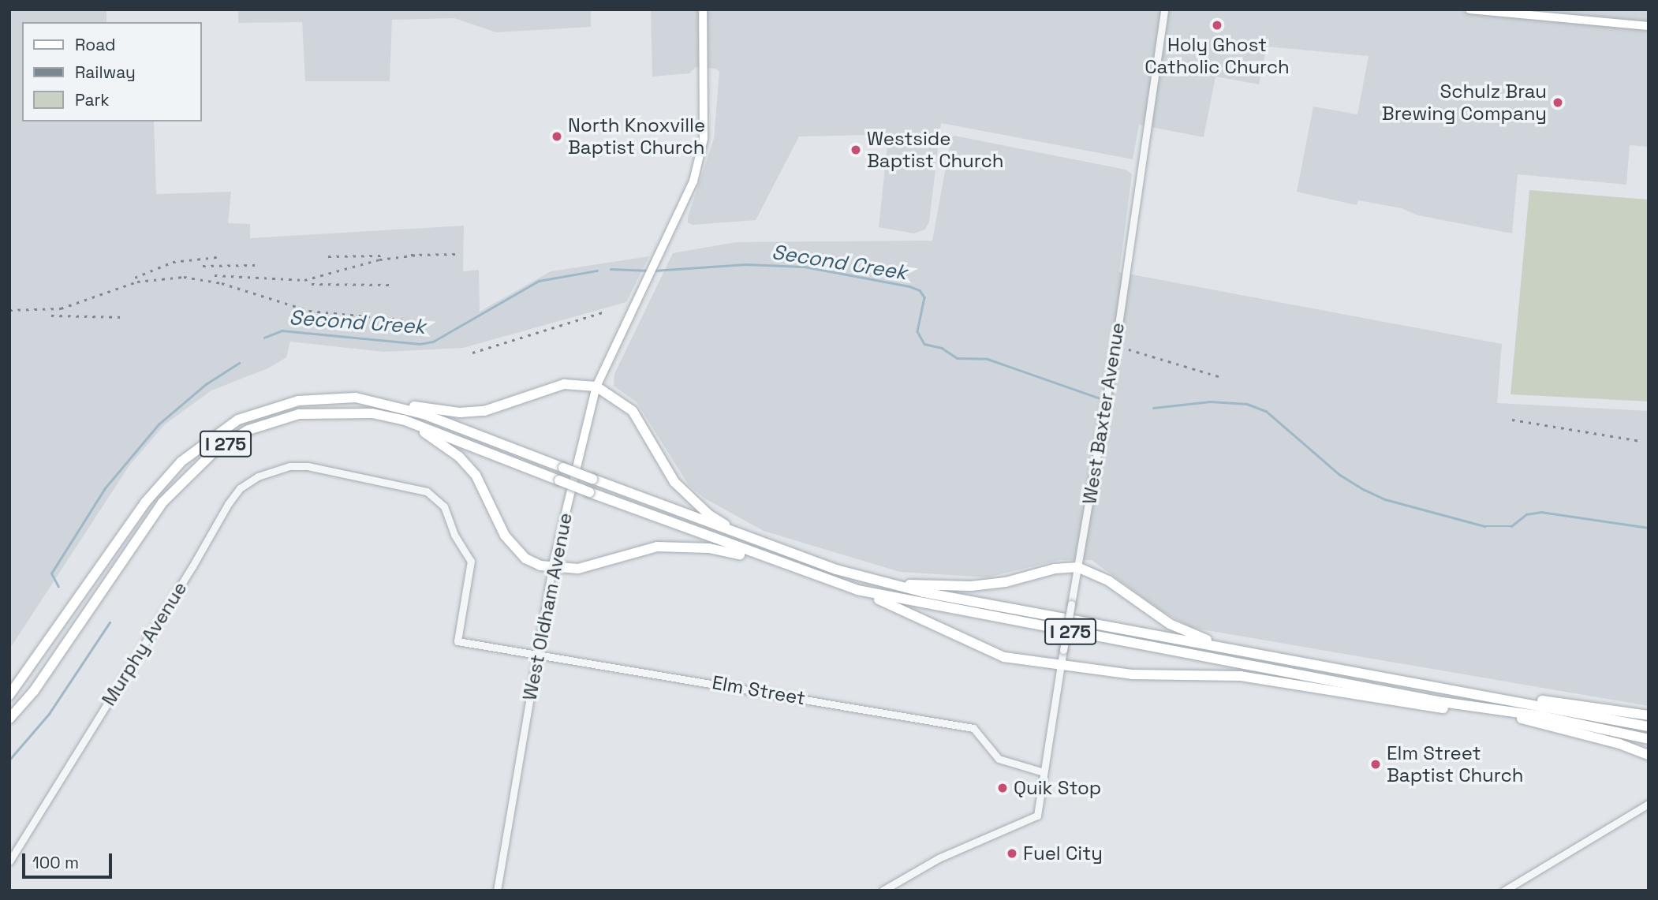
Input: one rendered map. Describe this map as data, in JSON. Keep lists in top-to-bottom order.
{
  "streets": {
    "highway": ["I 275"],
    "main road": ["West Oldham Avenue"],
    "street": ["West Baxter Avenue", "Murphy Avenue", "Elm Street"]
  },
  "crossings": [
    ["West Baxter Avenue", "Elm Street"],
    ["West Oldham Avenue", "Elm Street"],
    ["Murphy Avenue", "Elm Street"]
  ],
  "water": ["Second Creek"],
  "places": [
    "Holy Ghost Catholic Church",
    "Schulz Brau Brewing Company",
    "North Knoxville Baptist Church",
    "Westside Baptist Church",
    "Elm Street Baptist Church",
    "Quik Stop",
    "Fuel City"
  ],
  "legend": ["Road", "Railway", "Park"],
  "scale_bar": "100 m"
}
